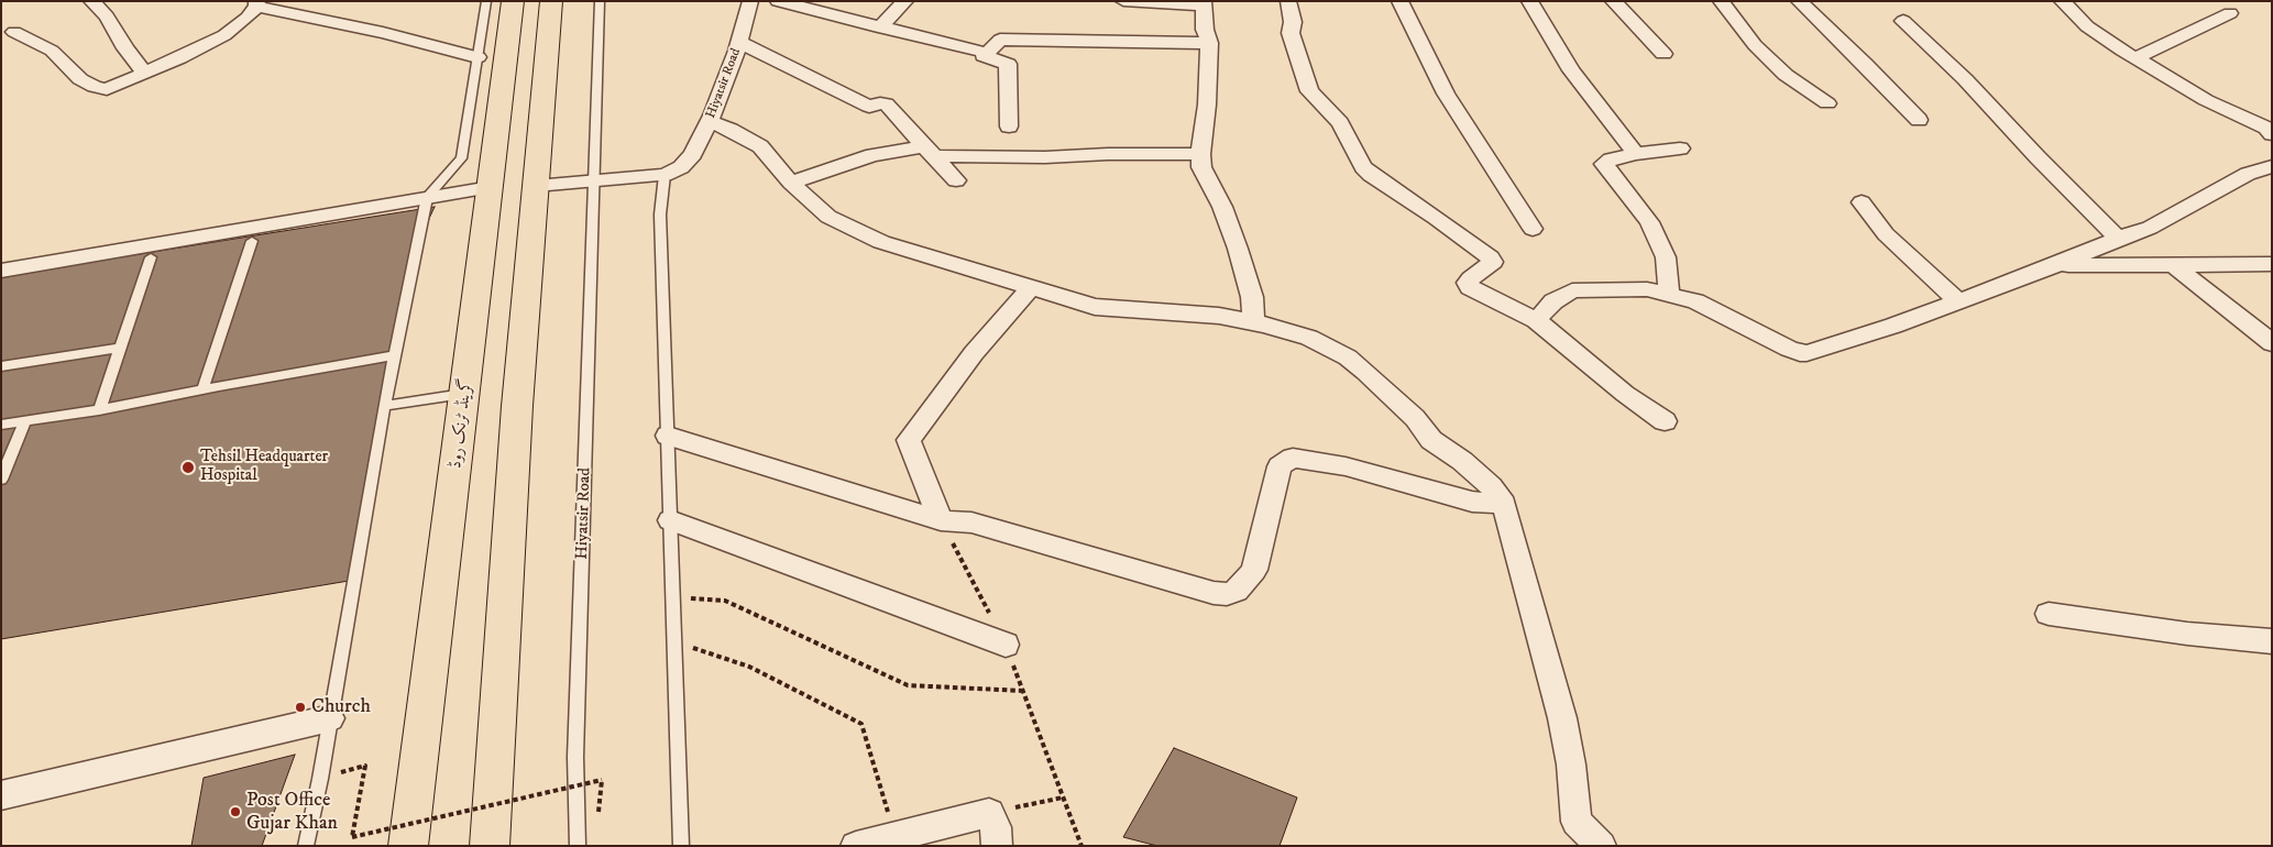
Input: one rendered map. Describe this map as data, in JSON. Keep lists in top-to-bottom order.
{
  "streets": {
    "highway": ["گرینڈ ٹرنک روڈ"],
    "street": ["Hiyatsir Road"]
  },
  "places": ["Tehsil Headquarter Hospital", "Church", "Post Office Gujar Khan"]
}
